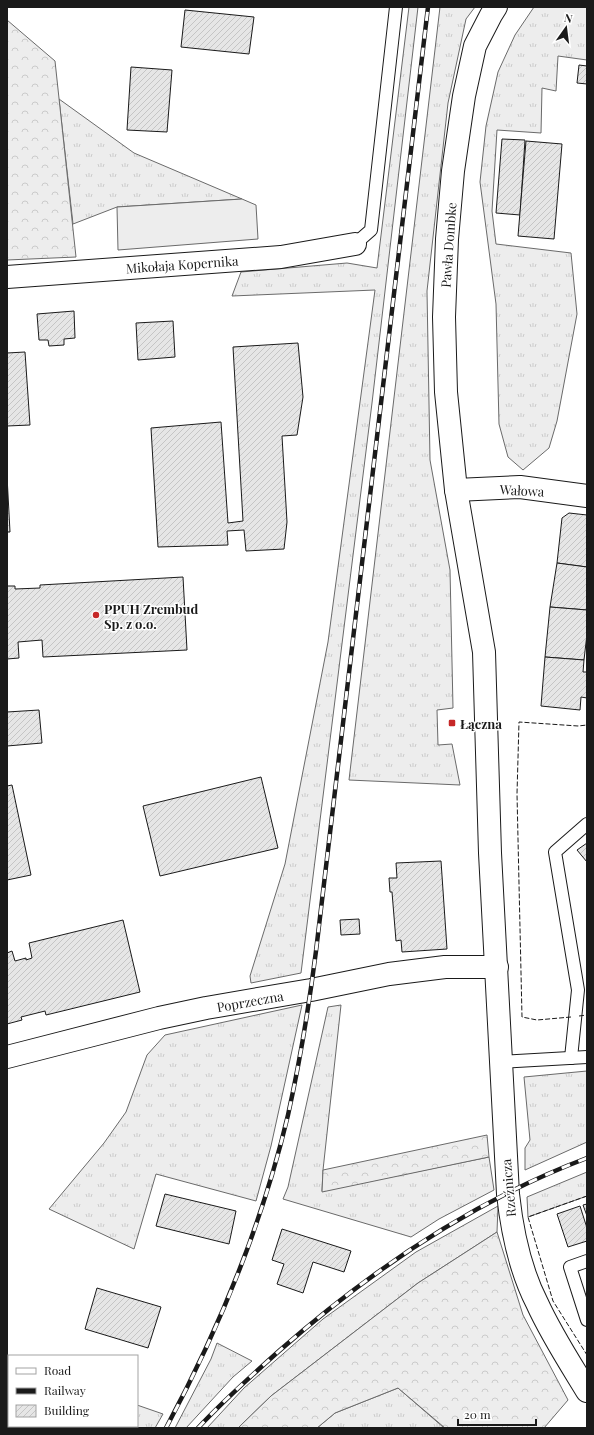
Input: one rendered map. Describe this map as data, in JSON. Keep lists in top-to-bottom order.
{
  "streets": {
    "street": [
      "Pawła Dombke",
      "Mikołaja Kopernika",
      "Wałowa",
      "Poprzeczna",
      "Rzeźnicza"
    ]
  },
  "crossings": [
    ["Pawła Dombke", "Wałowa"],
    ["Poprzeczna", "Rzeźnicza"]
  ],
  "places": {
    "other": ["PPUH Zrembud Sp. z o.o."],
    "transit": ["Łączna"]
  },
  "legend": ["Road", "Railway", "Building"],
  "scale_bar": "20 m",
  "north": "top"
}
